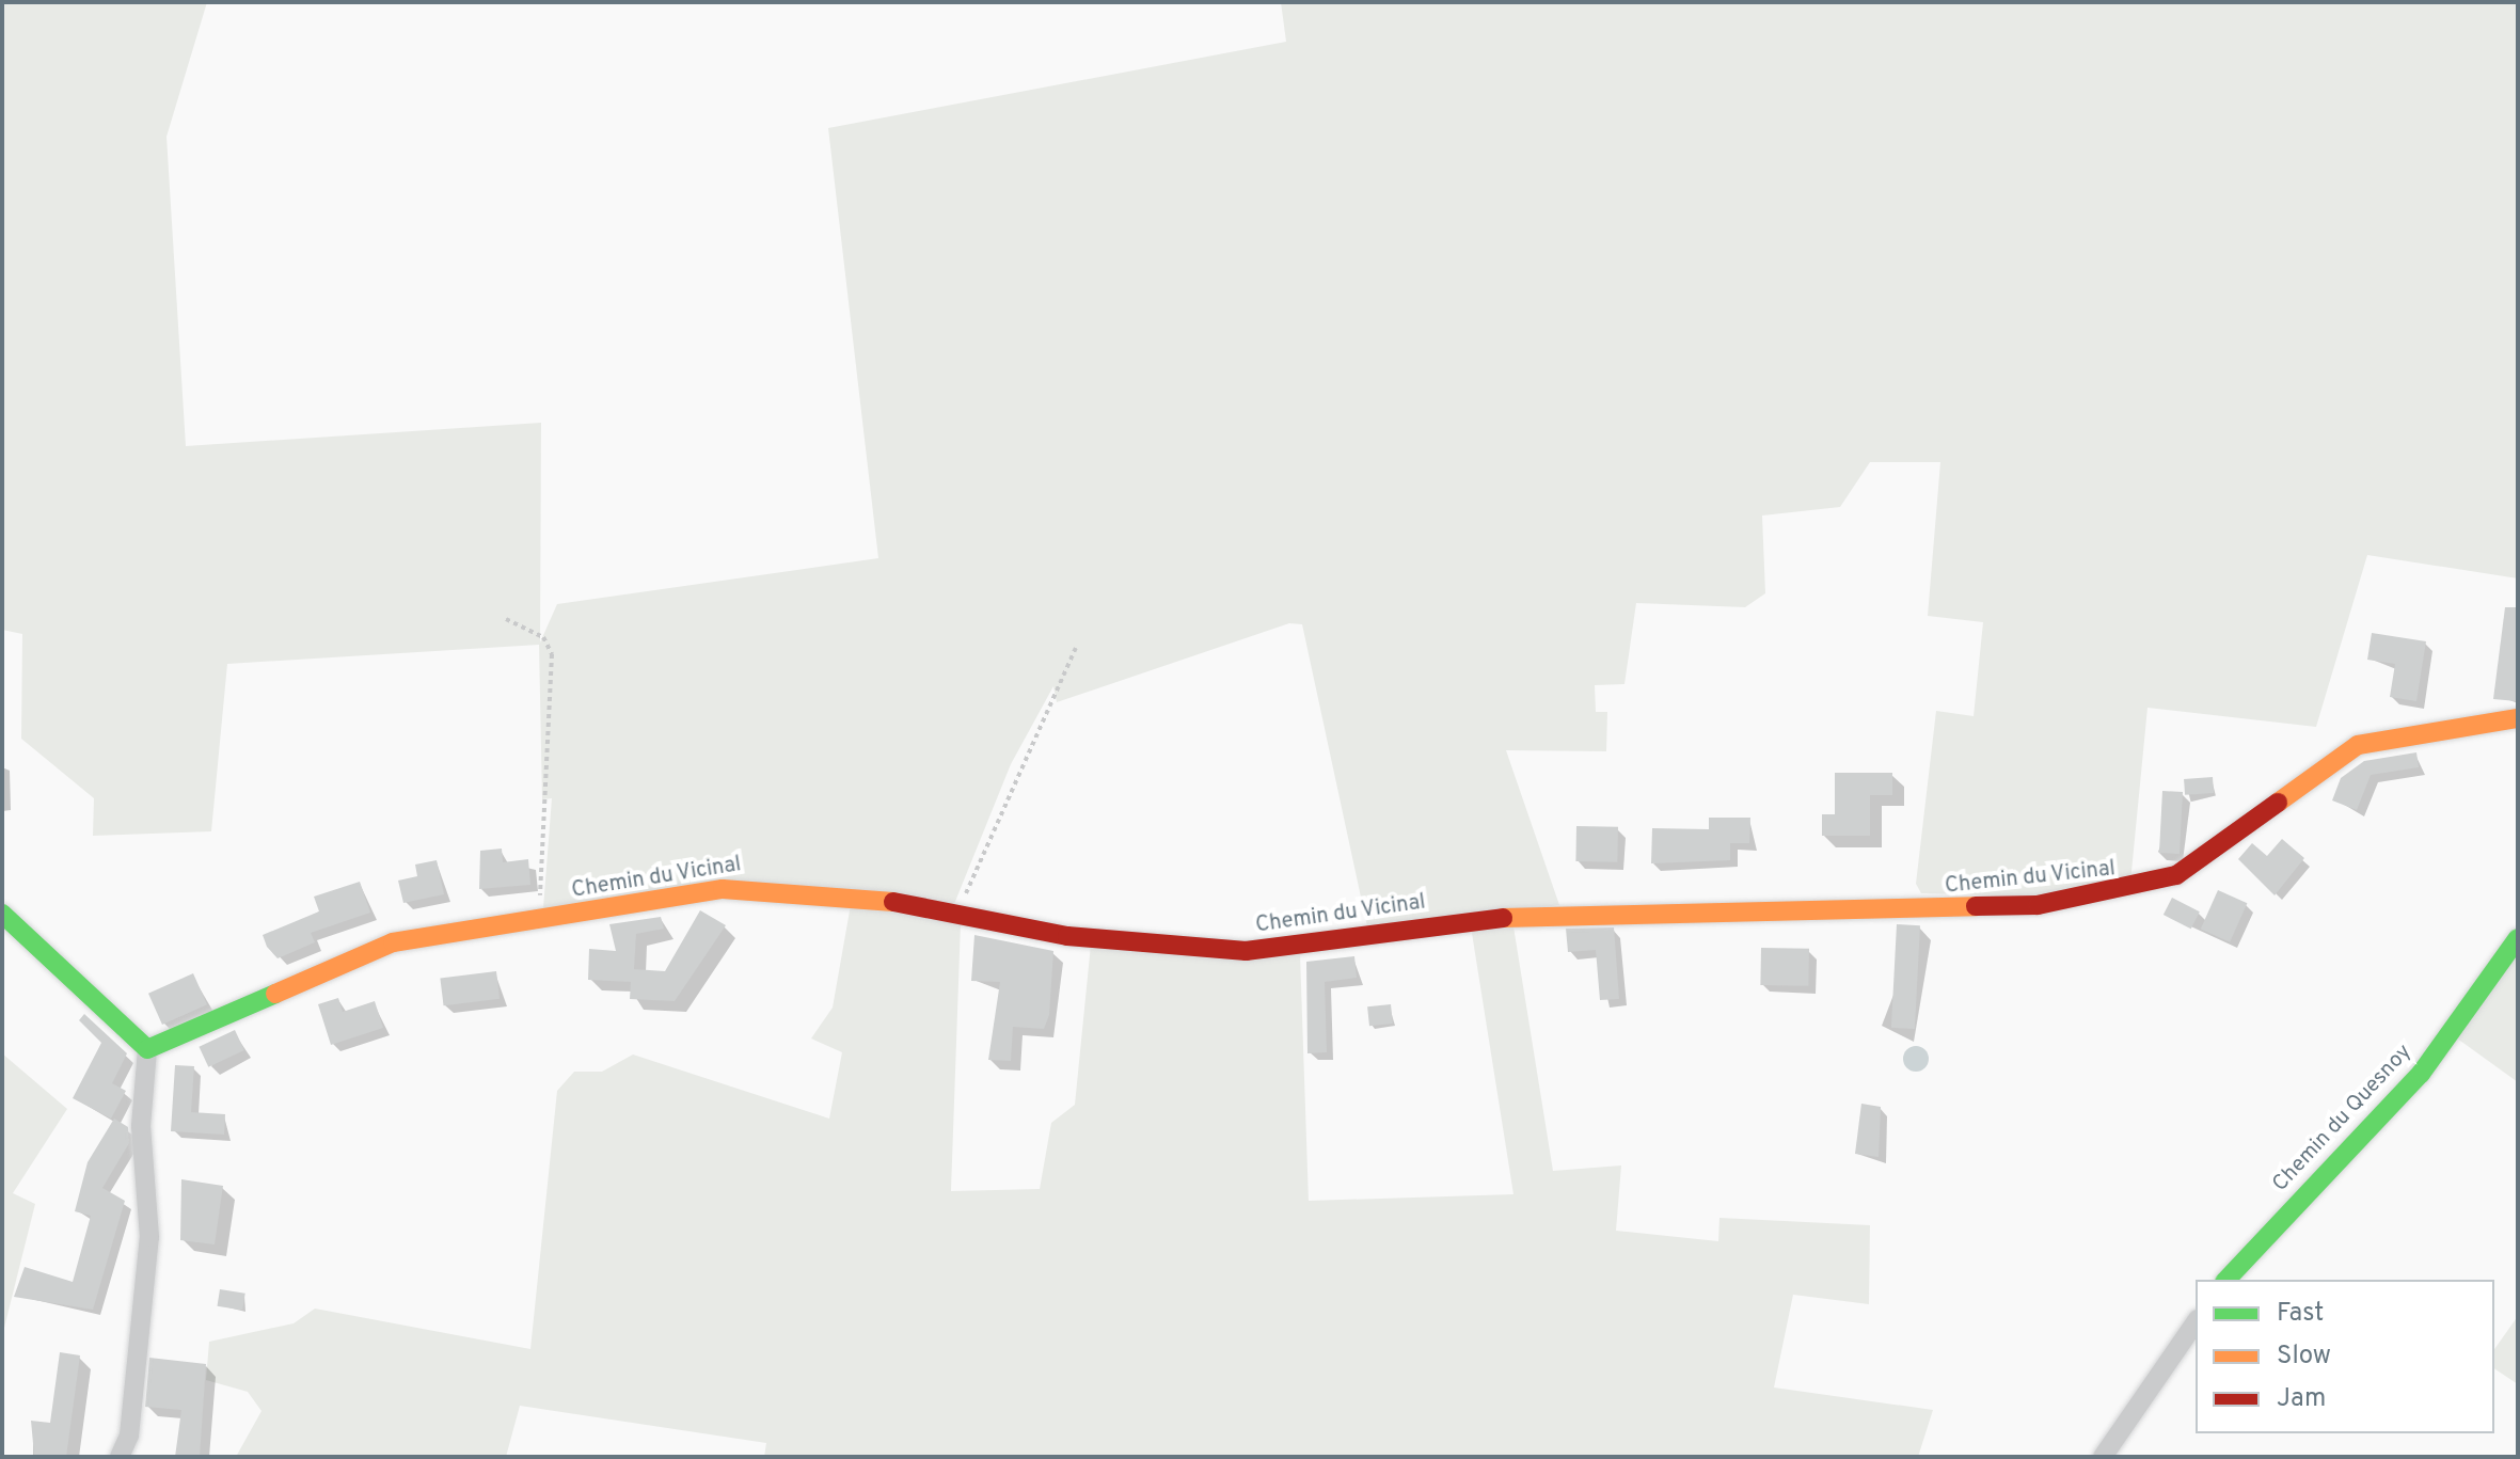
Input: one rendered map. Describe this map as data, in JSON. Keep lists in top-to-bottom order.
{
  "streets": {
    "street": ["Chemin du Vicinal", "Chemin du Quesnoy"]
  },
  "legend": ["Fast", "Slow", "Jam"]
}
